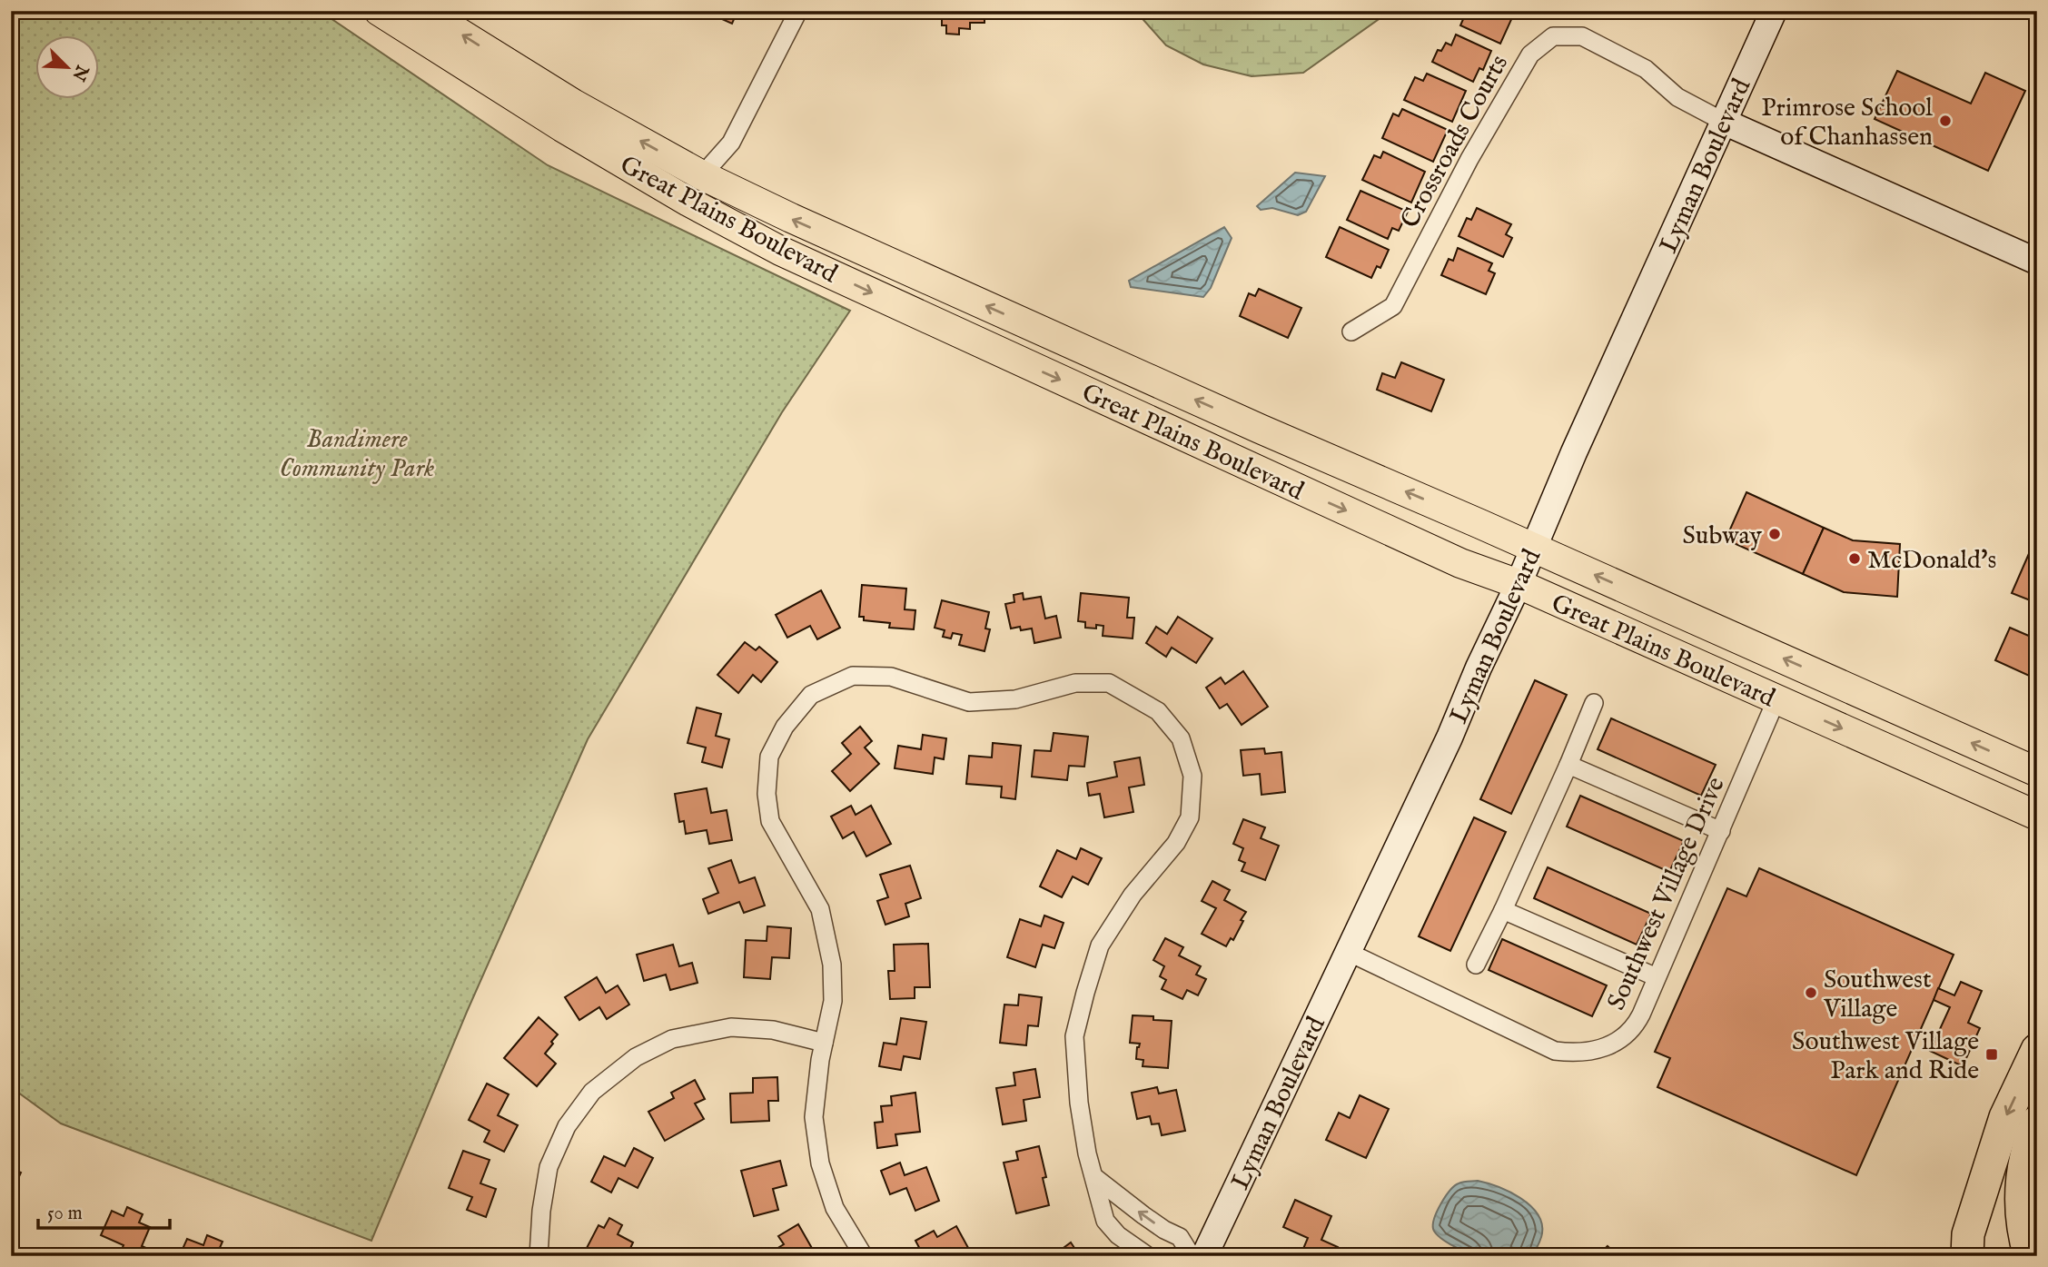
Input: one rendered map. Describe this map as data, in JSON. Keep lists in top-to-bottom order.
{
  "streets": {
    "main road": ["Great Plains Boulevard"],
    "street": ["Crossroads Courts", "Lyman Boulevard", "Southwest Village Drive"]
  },
  "crossings": [
    ["Crossroads Courts", "Lyman Boulevard"],
    ["Lyman Boulevard", "Great Plains Boulevard"],
    ["Lyman Boulevard", "Southwest Village Drive"],
    ["Great Plains Boulevard", "Southwest Village Drive"]
  ],
  "parks": ["Bandimere Community Park"],
  "places": {
    "other": [
      "Primrose School of Chanhassen",
      "Subway",
      "McDonald's",
      "Southwest Village"
    ],
    "transit": ["Southwest Village Park and Ride"]
  },
  "scale_bar": "50 m",
  "north": "bottom right"
}
